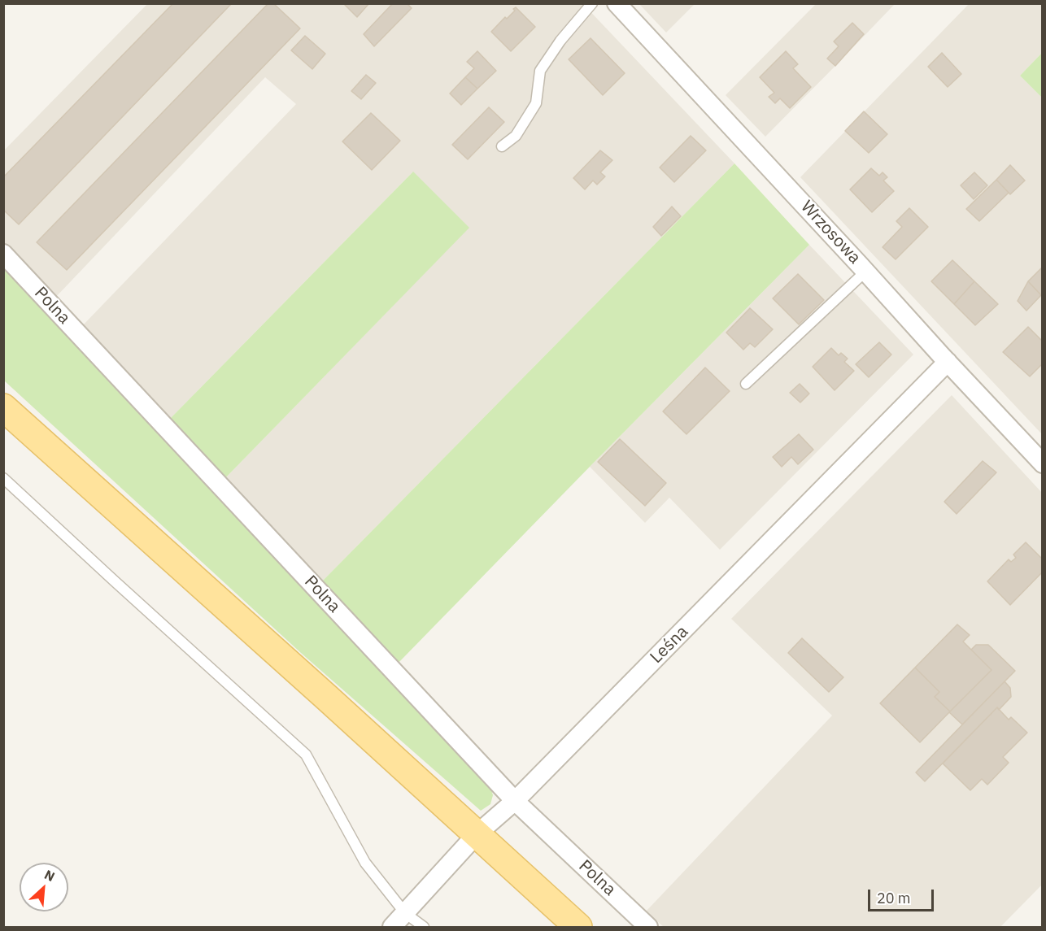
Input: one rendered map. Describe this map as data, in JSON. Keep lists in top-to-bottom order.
{
  "streets": {
    "street": ["Wrzosowa", "Polna", "Leśna"]
  },
  "crossings": [
    ["Wrzosowa", "Leśna"],
    ["Polna", "Leśna"]
  ],
  "scale_bar": "20 m",
  "north": "top right"
}
